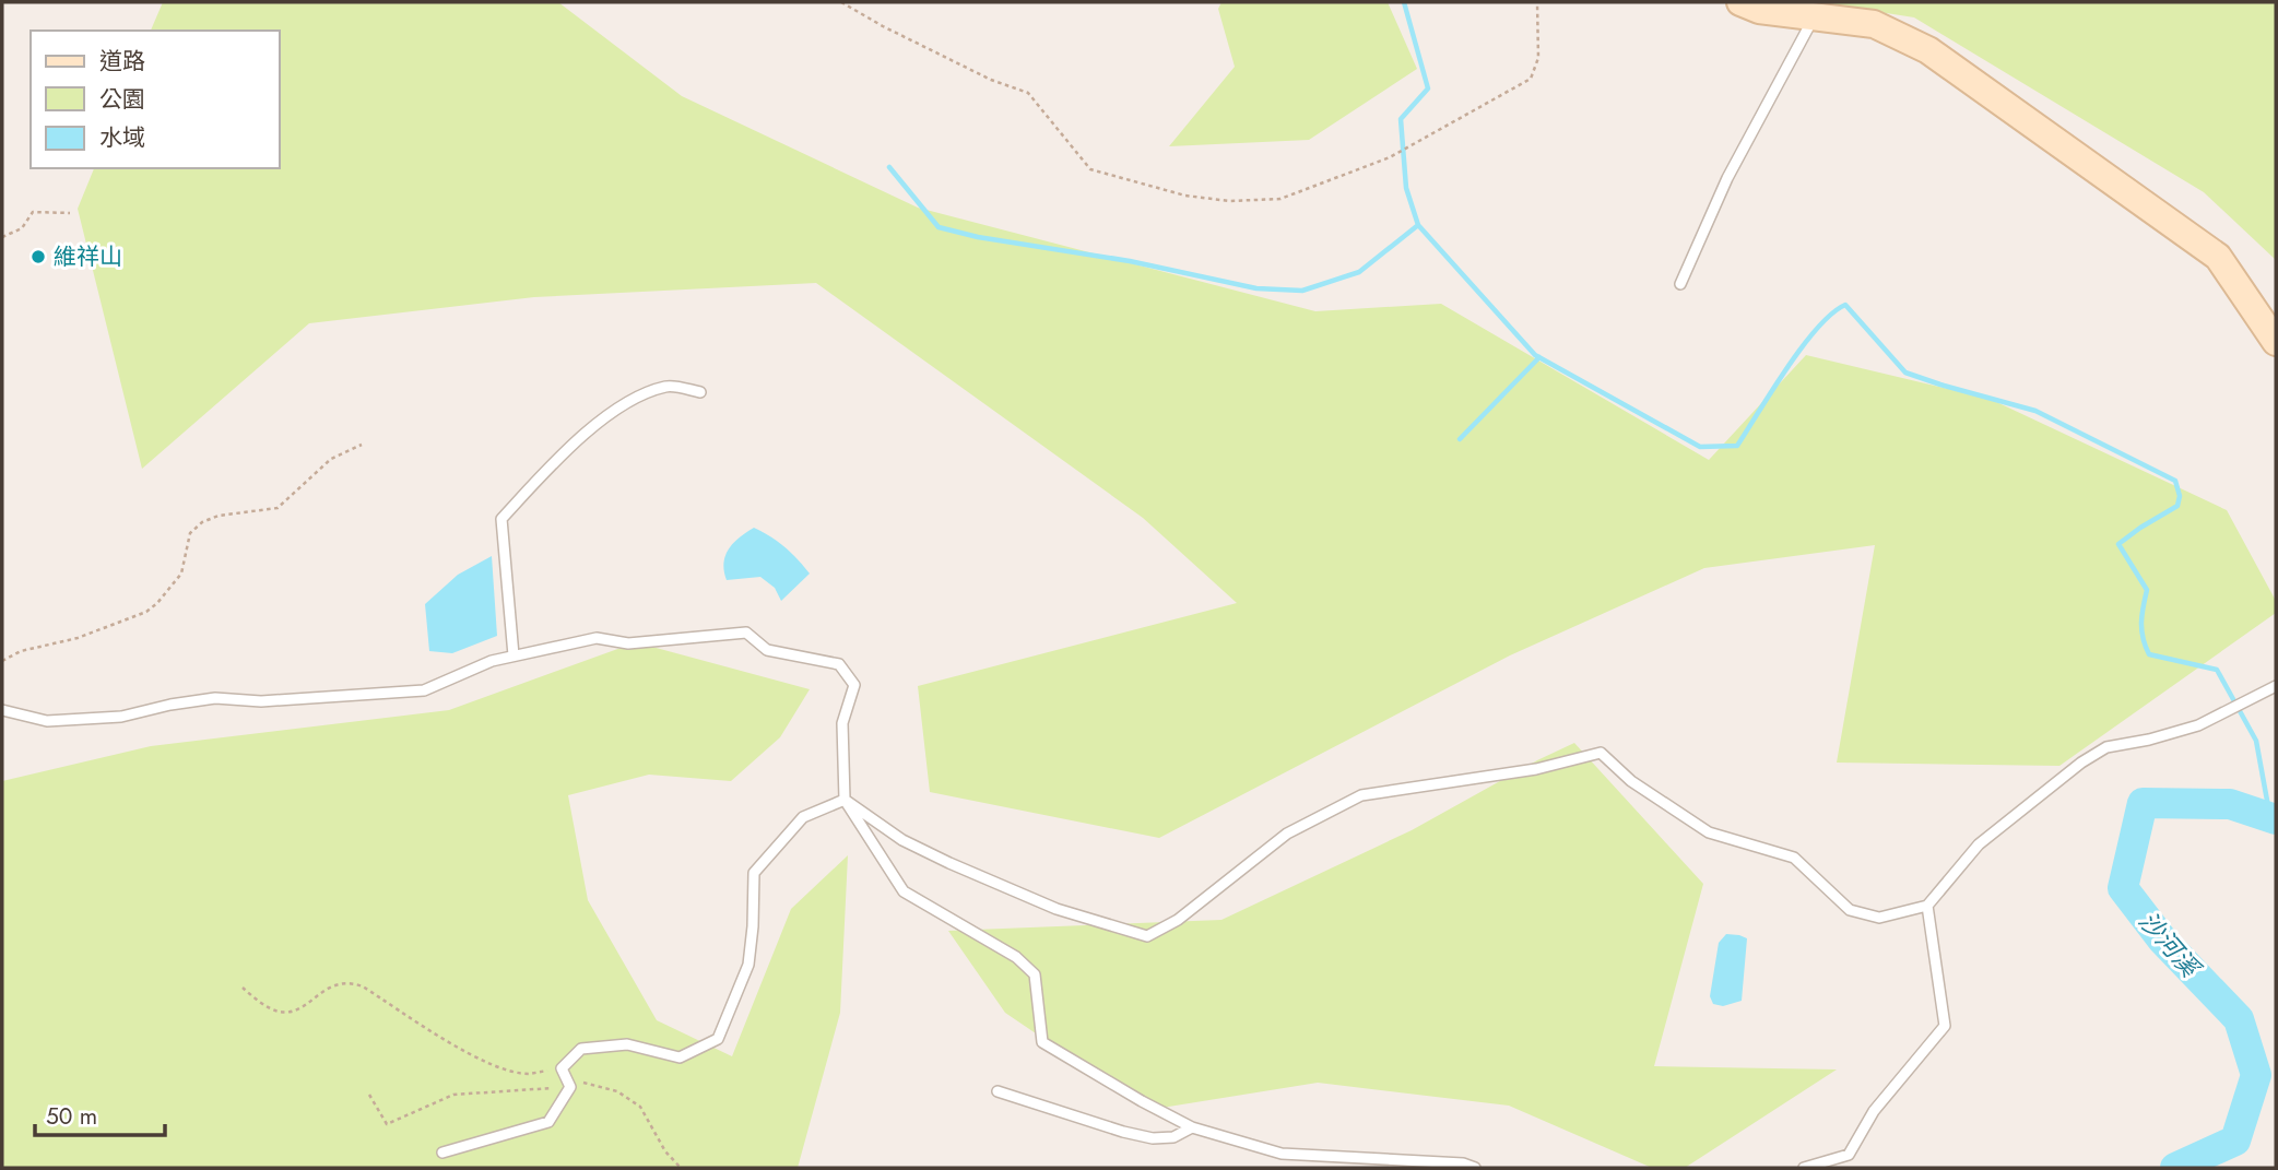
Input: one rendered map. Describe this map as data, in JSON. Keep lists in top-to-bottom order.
{
  "water": ["沙河溪"],
  "places": ["維祥山"],
  "legend": ["道路", "公園", "水域"],
  "scale_bar": "50 m"
}
